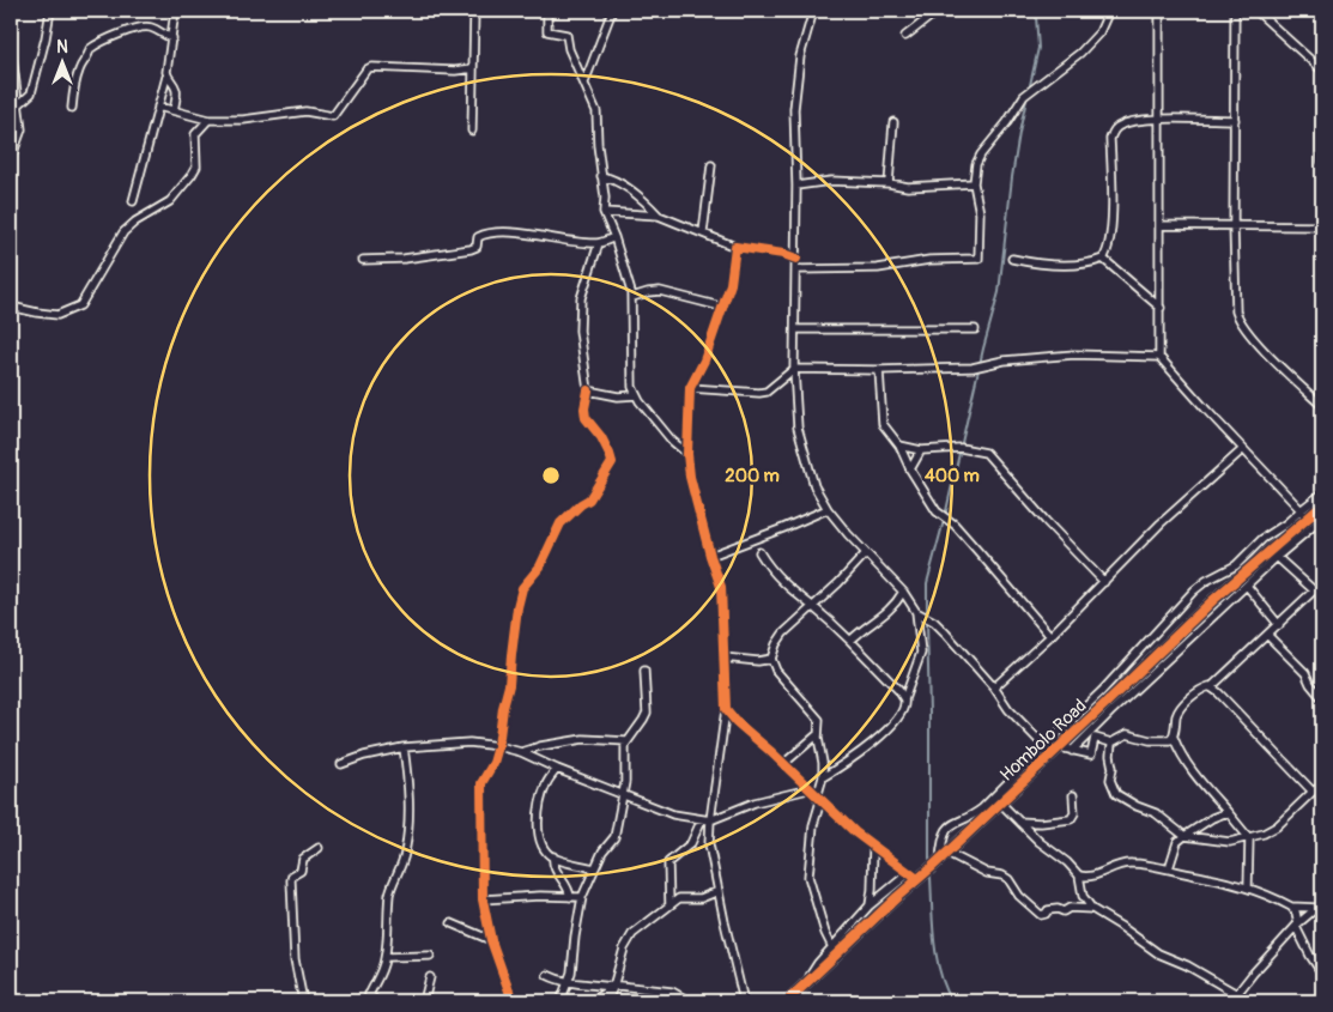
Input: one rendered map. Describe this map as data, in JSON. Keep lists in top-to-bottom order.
{
  "streets": {
    "street": ["Hombolo Road"]
  },
  "north": "top",
  "rings": ["200 m", "400 m"]
}
